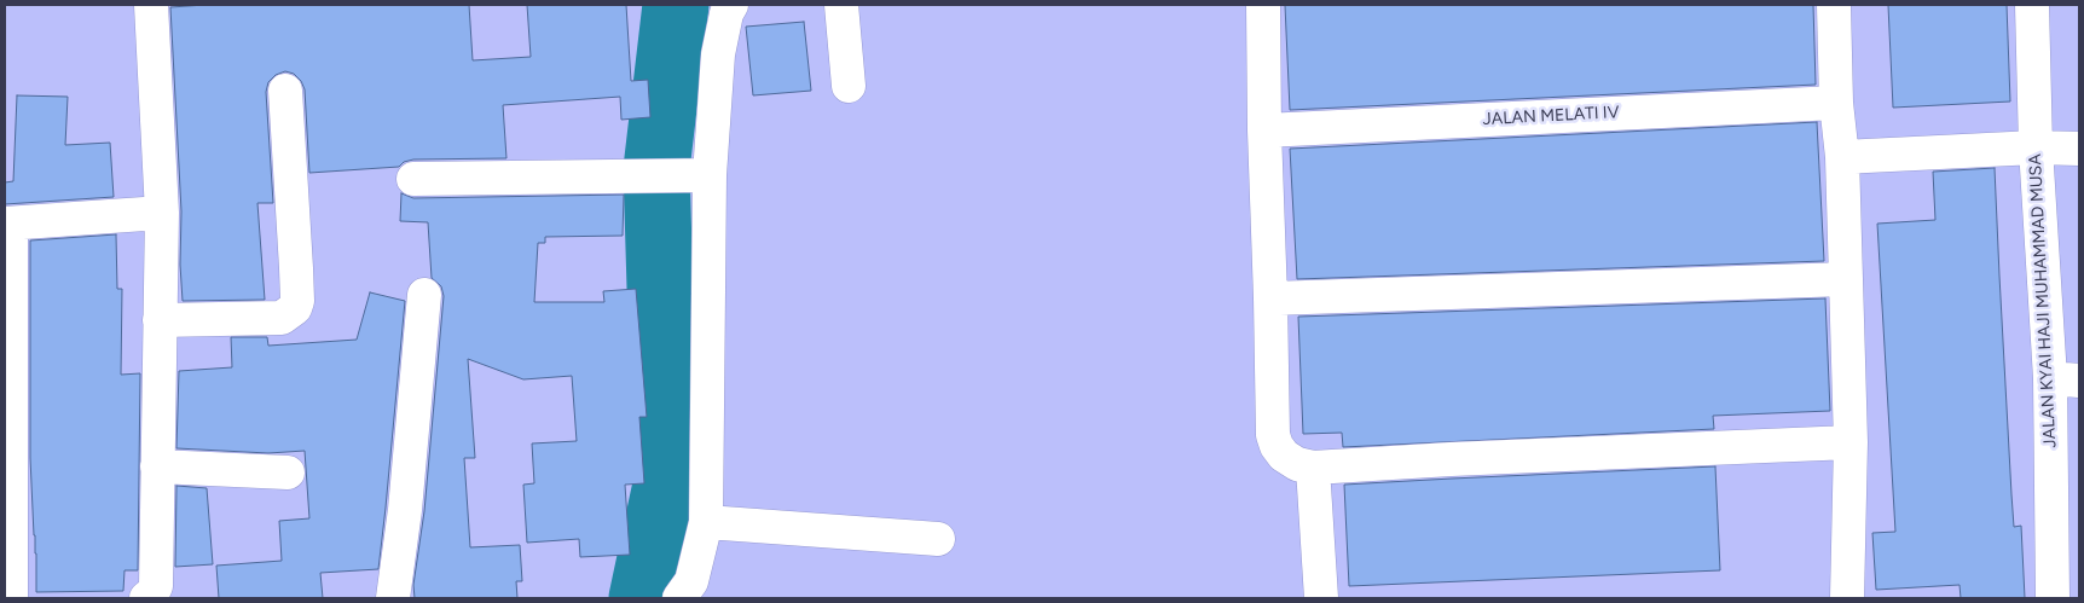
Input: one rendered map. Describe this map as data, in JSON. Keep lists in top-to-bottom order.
{
  "streets": {
    "street": ["JALAN MELATI IV", "JALAN KYAI HAJI MUHAMMAD MUSA"]
  }
}
